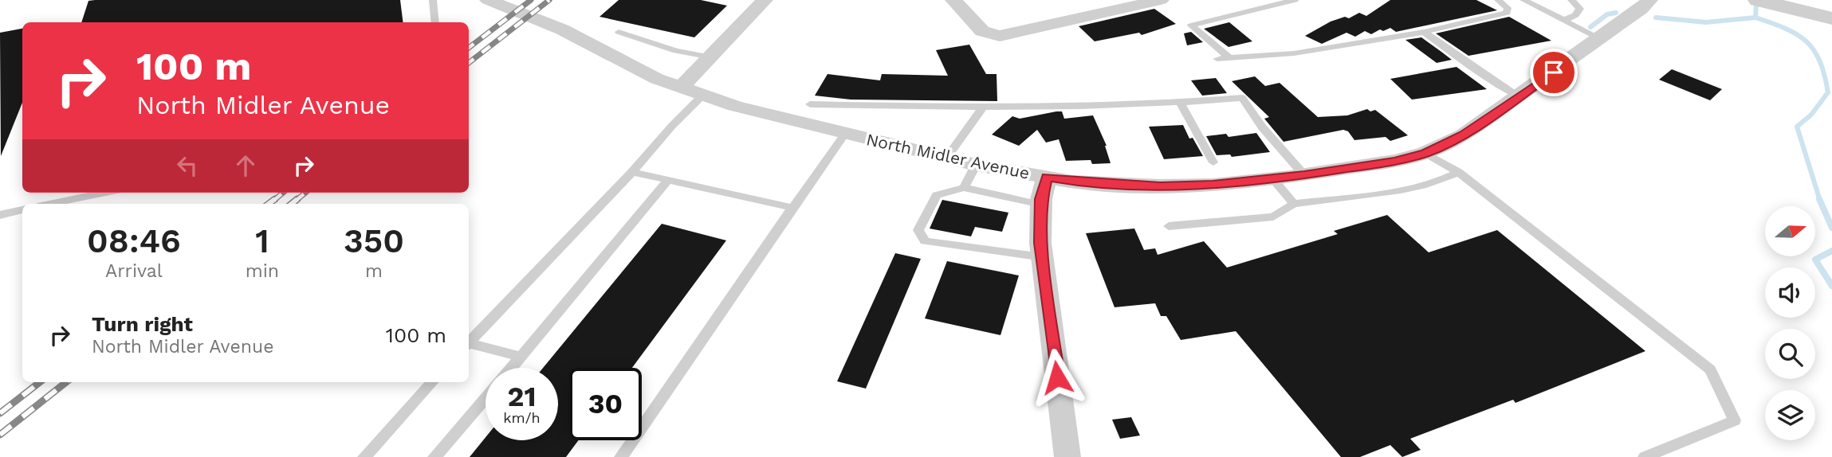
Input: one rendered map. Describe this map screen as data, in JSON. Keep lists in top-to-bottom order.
{
  "streets": {
    "street": ["North Midler Avenue"]
  },
  "north": "right",
  "page": {
    "turn": ["100 m", "North Midler Avenue"],
    "eta": [
      "08:46",
      "Arrival",
      "1",
      "min",
      "350",
      "m"
    ],
    "list": [
      {
        "name": "Turn right",
        "note": "North Midler Avenue",
        "value": "100 m"
      }
    ],
    "speed": "21 km/h",
    "limit": "30"
  }
}
